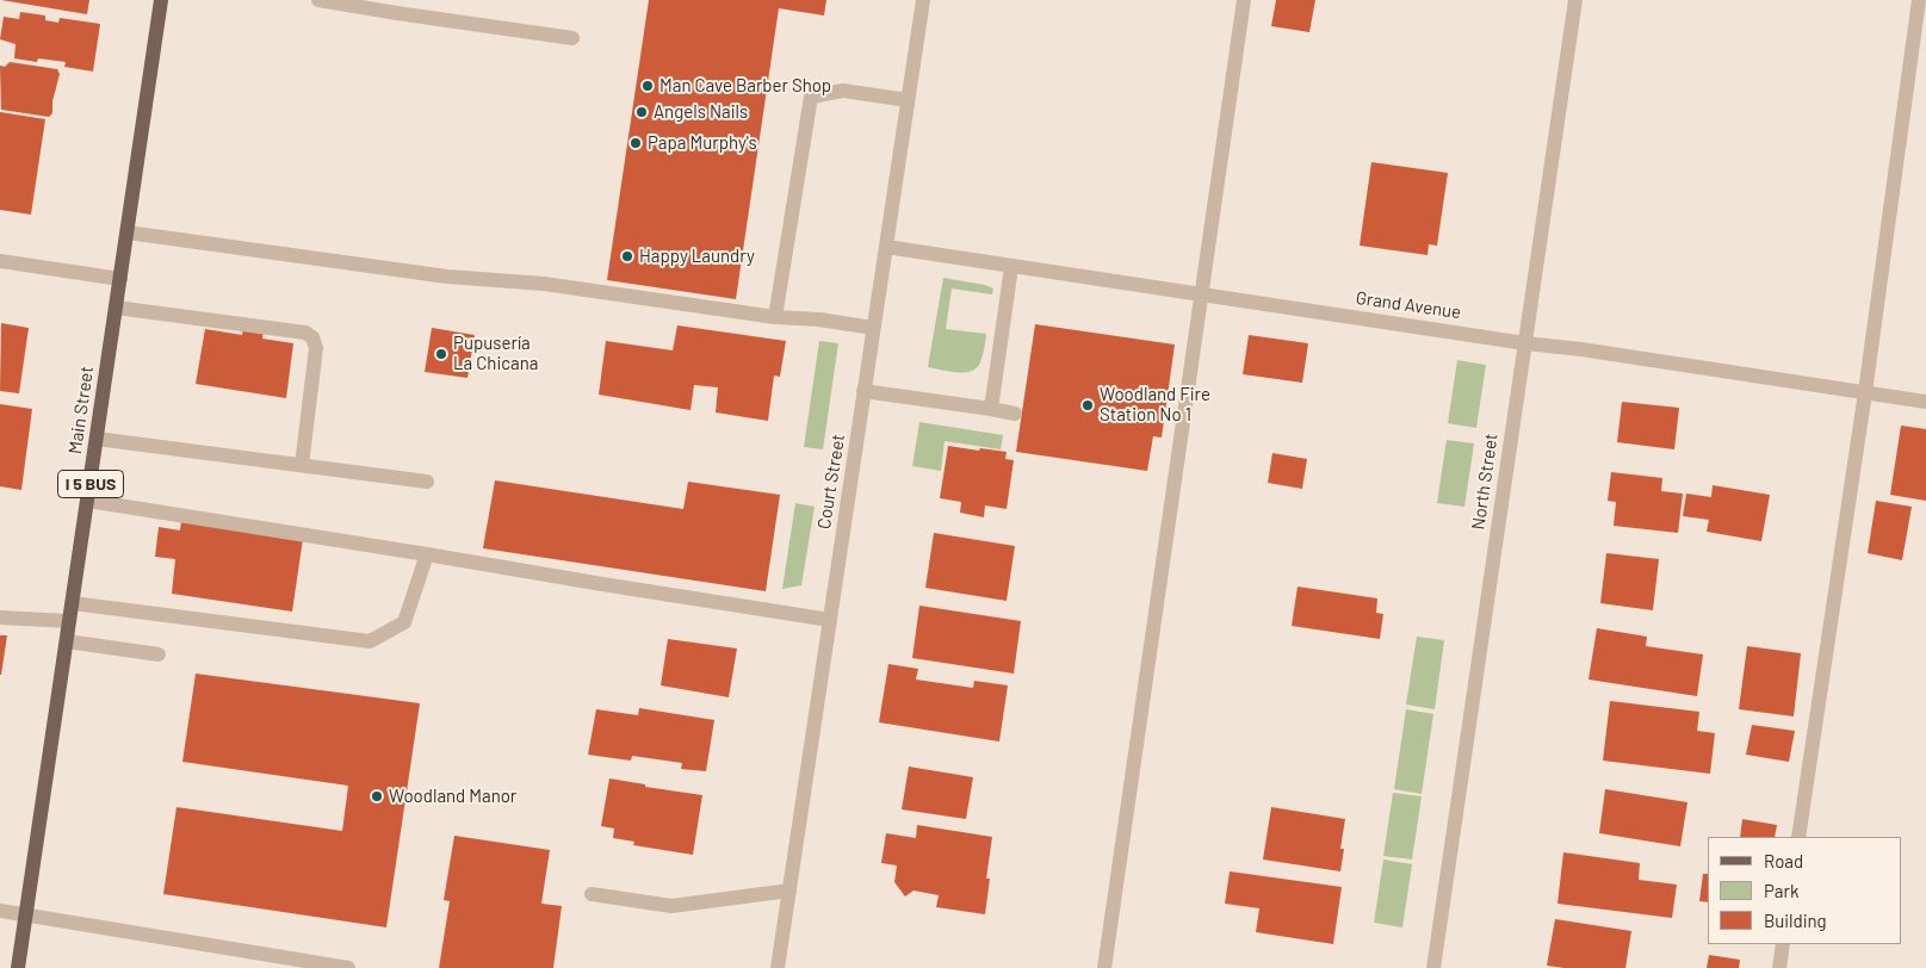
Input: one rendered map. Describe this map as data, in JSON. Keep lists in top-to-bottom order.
{
  "streets": {
    "main road": ["Main Street", "I 5 BUS"],
    "street": ["Grand Avenue", "Court Street", "North Street"]
  },
  "crossings": [
    ["Grand Avenue", "Court Street"],
    ["Grand Avenue", "North Street"]
  ],
  "places": [
    "Man Cave Barber Shop",
    "Angels Nails",
    "Papa Murphy's",
    "Happy Laundry",
    "Pupusería La Chicana",
    "Woodland Fire Station No 1",
    "Woodland Manor"
  ],
  "legend": ["Road", "Park", "Building"]
}
